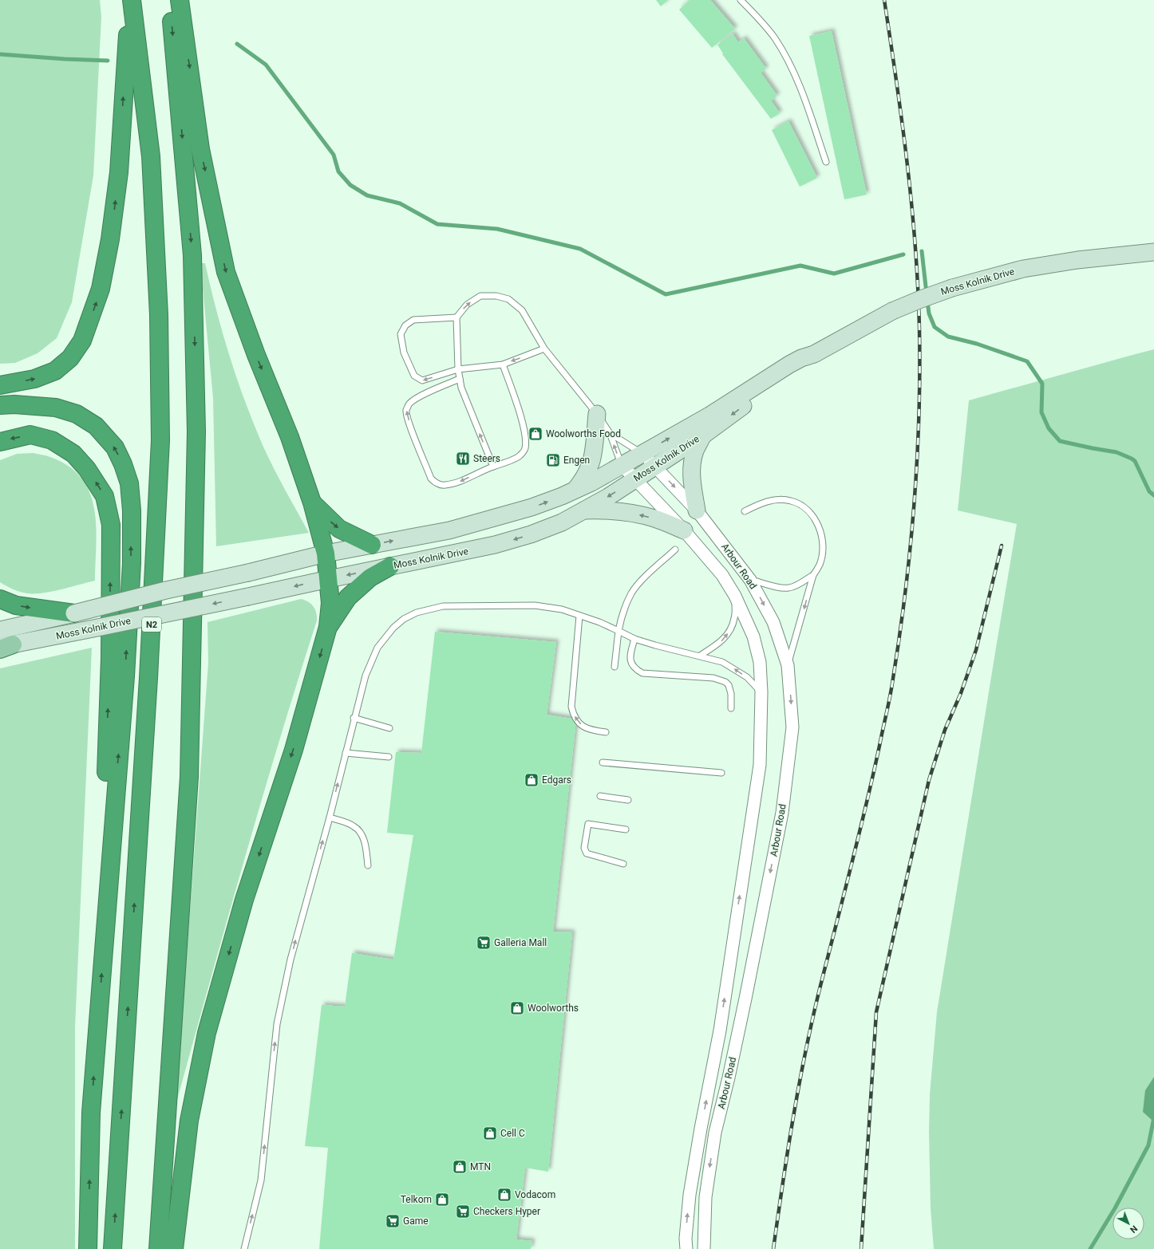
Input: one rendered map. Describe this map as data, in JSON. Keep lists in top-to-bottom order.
{
  "streets": {
    "highway": ["N2"],
    "main road": ["Moss Kolnik Drive"],
    "street": ["Arbour Road"]
  },
  "crossings": [
    ["Moss Kolnik Drive", "Arbour Road"]
  ],
  "places": {
    "shop": [
      "Woolworths Food",
      "Edgars",
      "Woolworths",
      "Cell C",
      "MTN",
      "Vodacom",
      "Telkom"
    ],
    "restaurant": ["Steers"],
    "fuel station": ["Engen"],
    "supermarket": ["Galleria Mall", "Checkers Hyper", "Game"]
  },
  "north": "bottom right"
}
